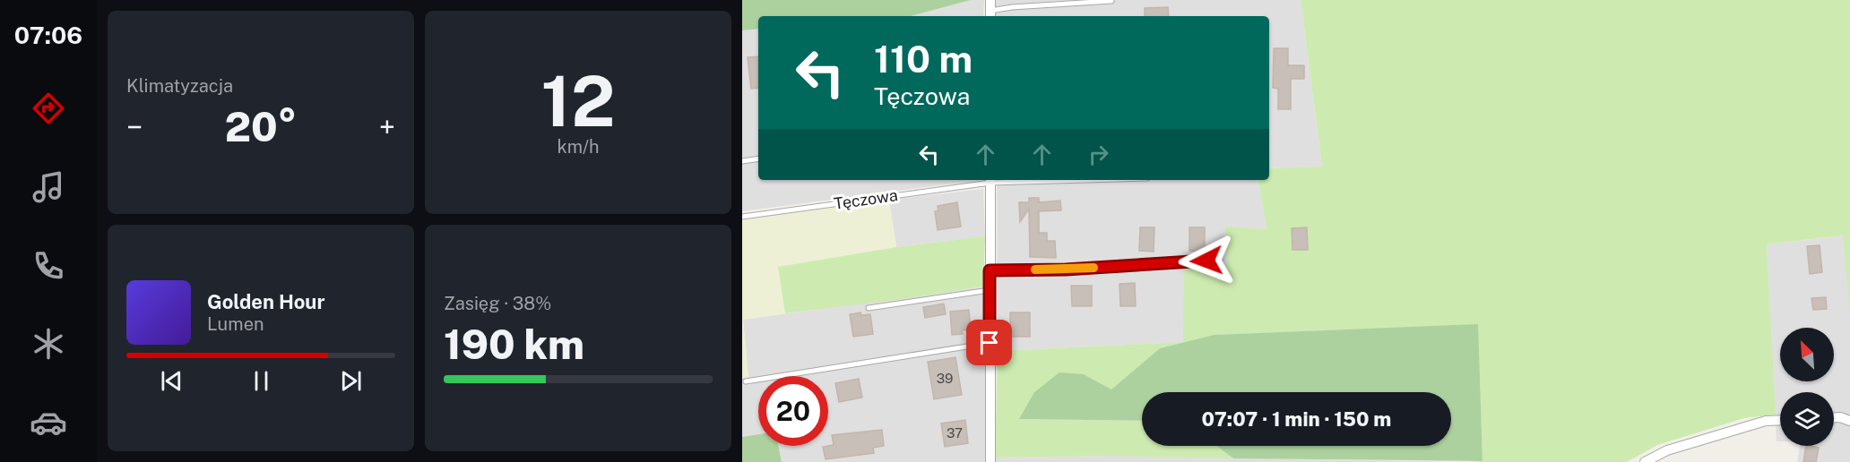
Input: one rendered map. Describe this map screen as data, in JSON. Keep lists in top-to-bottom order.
{
  "streets": {
    "lane": ["Tęczowa"]
  },
  "house_numbers": ["39", "37"],
  "north": "top left",
  "page": {
    "tabs": "07:06",
    "tile": [
      "Klimatyzacja",
      ["12", "km/h"],
      ["Zasięg · 38%", "190 km"]
    ],
    "turn": ["110 m", "Tęczowa"],
    "heat": ["−", "20°", "+"],
    "song": ["Golden Hour", "Lumen"],
    "limit": "20",
    "trip": "07:07 · 1 min · 150 m"
  }
}
